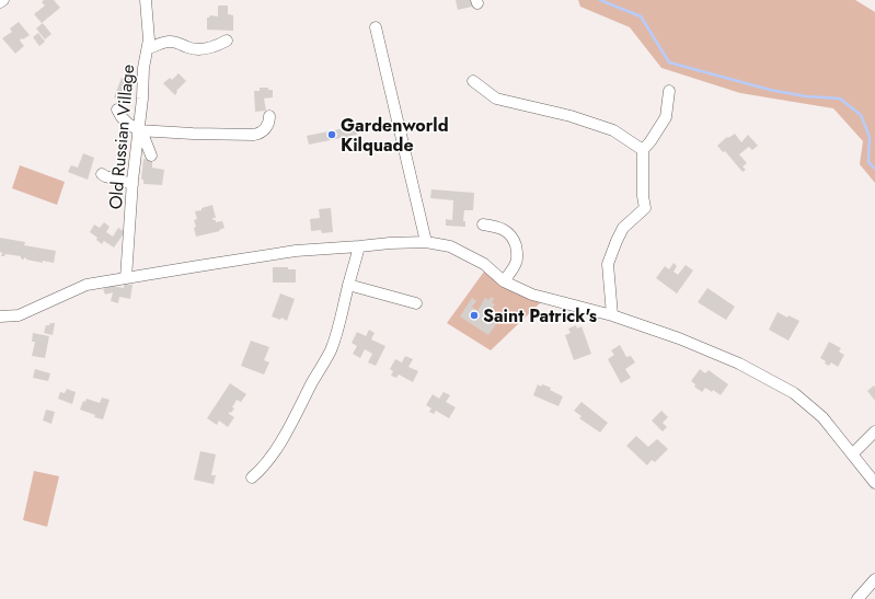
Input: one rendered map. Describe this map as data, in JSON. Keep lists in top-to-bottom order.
{
  "streets": {
    "street": ["Old Russian Village"]
  },
  "places": ["Gardenworld Kilquade", "Saint Patrick's"]
}
